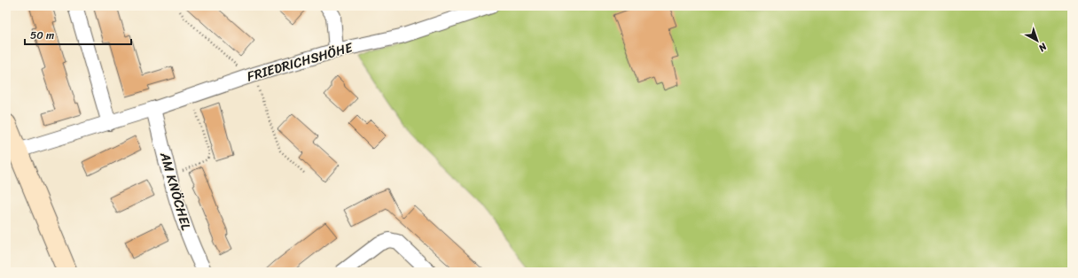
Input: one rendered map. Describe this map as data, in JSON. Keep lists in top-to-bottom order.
{
  "streets": {
    "street": ["FRIEDRICHSHÖHE", "AM KNÖCHEL"]
  },
  "crossings": [
    ["FRIEDRICHSHÖHE", "AM KNÖCHEL"]
  ],
  "scale_bar": "50 m",
  "north": "bottom right"
}
